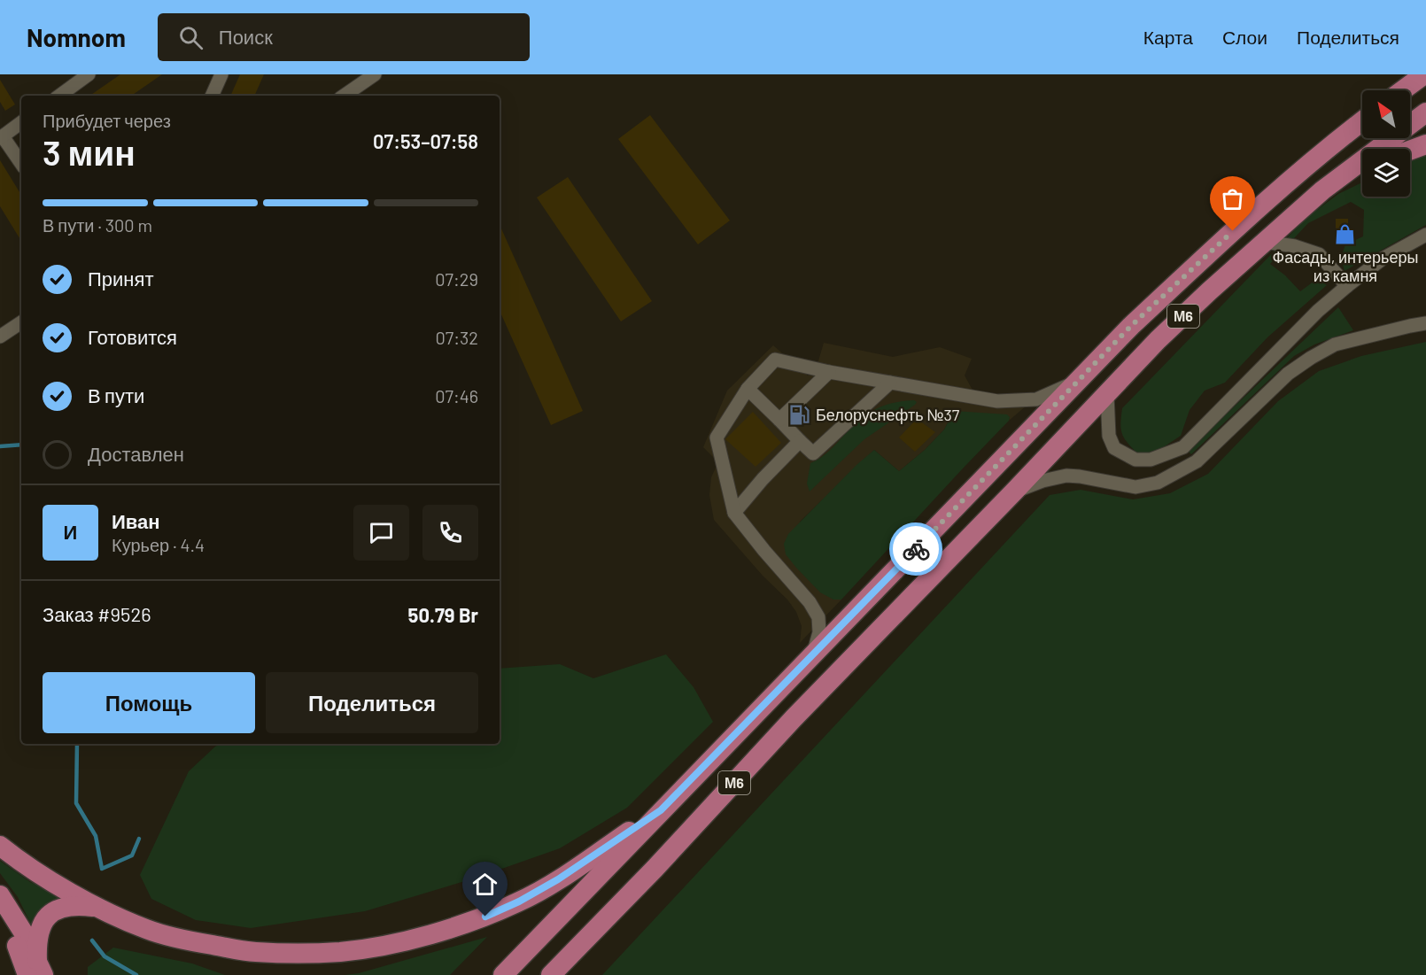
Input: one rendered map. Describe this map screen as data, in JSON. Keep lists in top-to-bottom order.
{
  "streets": {
    "highway": ["М6"]
  },
  "places": {
    "shop": ["Фасады, интерьеры из камня"],
    "fuel station": ["Белоруснефть №37"]
  },
  "north": "top left",
  "page": {
    "header": "Nomnom",
    "search": "Поиск",
    "nav": ["Карта", "Слои", "Поделиться"],
    "heading": ["3 мин", "Прибудет через", "07:53–07:58"],
    "panel": [
      "Иван",
      "Курьер · 4.4",
      "Заказ #9526",
      "50.79 Br"
    ],
    "bar": "В пути · 300 m",
    "list": [
      ["Принят", "07:29"],
      ["Готовится", "07:32"],
      ["В пути", "07:46"],
      "Доставлен"
    ],
    "round": "И",
    "buttons": ["Помощь", "Поделиться"]
  }
}
